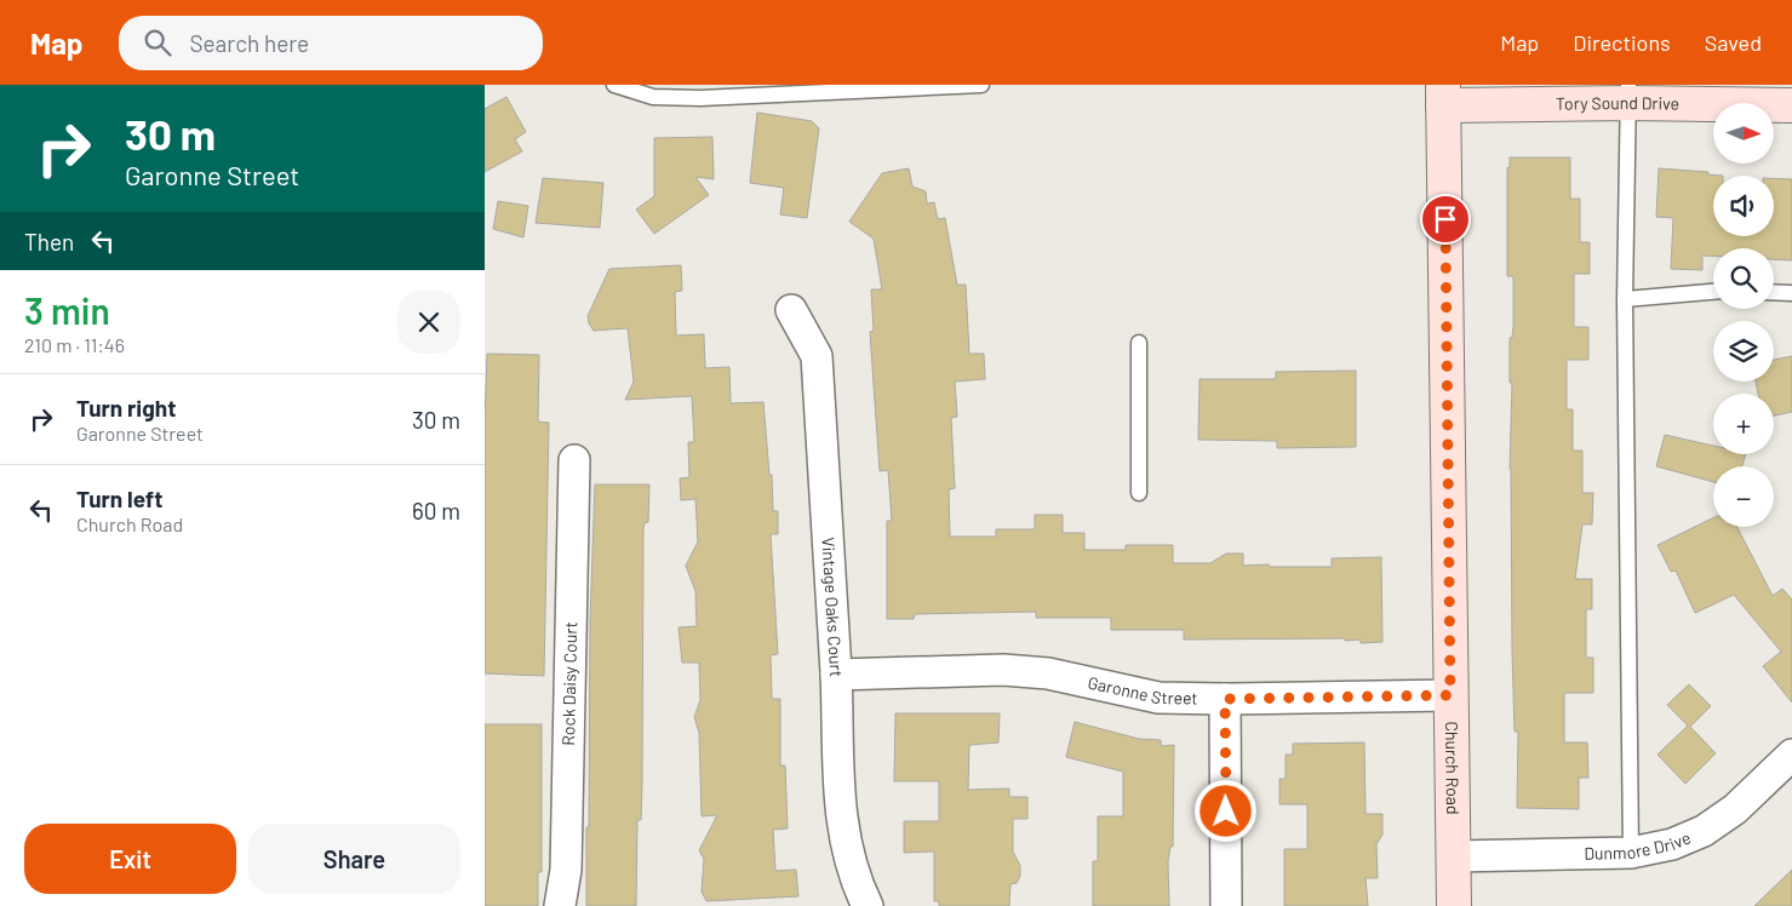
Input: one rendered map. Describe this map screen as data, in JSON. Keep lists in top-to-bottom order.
{
  "streets": {
    "street": [
      "Tory Sound Drive",
      "Vintage Oaks Court",
      "Rock Daisy Court",
      "Garonne Street",
      "Church Road",
      "Dunmore Drive"
    ]
  },
  "crossings": [
    ["Tory Sound Drive", "Church Road"],
    ["Vintage Oaks Court", "Garonne Street"],
    ["Garonne Street", "Church Road"],
    ["Church Road", "Dunmore Drive"]
  ],
  "north": "right",
  "page": {
    "header": "Map",
    "search": "Search here",
    "nav": ["Map", "Directions", "Saved"],
    "turn": ["30 m", "Garonne Street"],
    "map_buttons": ["+", "−"],
    "then": "Then",
    "heading": ["3 min", "210 m · 11:46"],
    "list": [
      {
        "name": "Turn right",
        "note": "Garonne Street",
        "value": "30 m"
      },
      {
        "name": "Turn left",
        "note": "Church Road",
        "value": "60 m"
      }
    ],
    "buttons": ["Exit", "Share"]
  }
}
